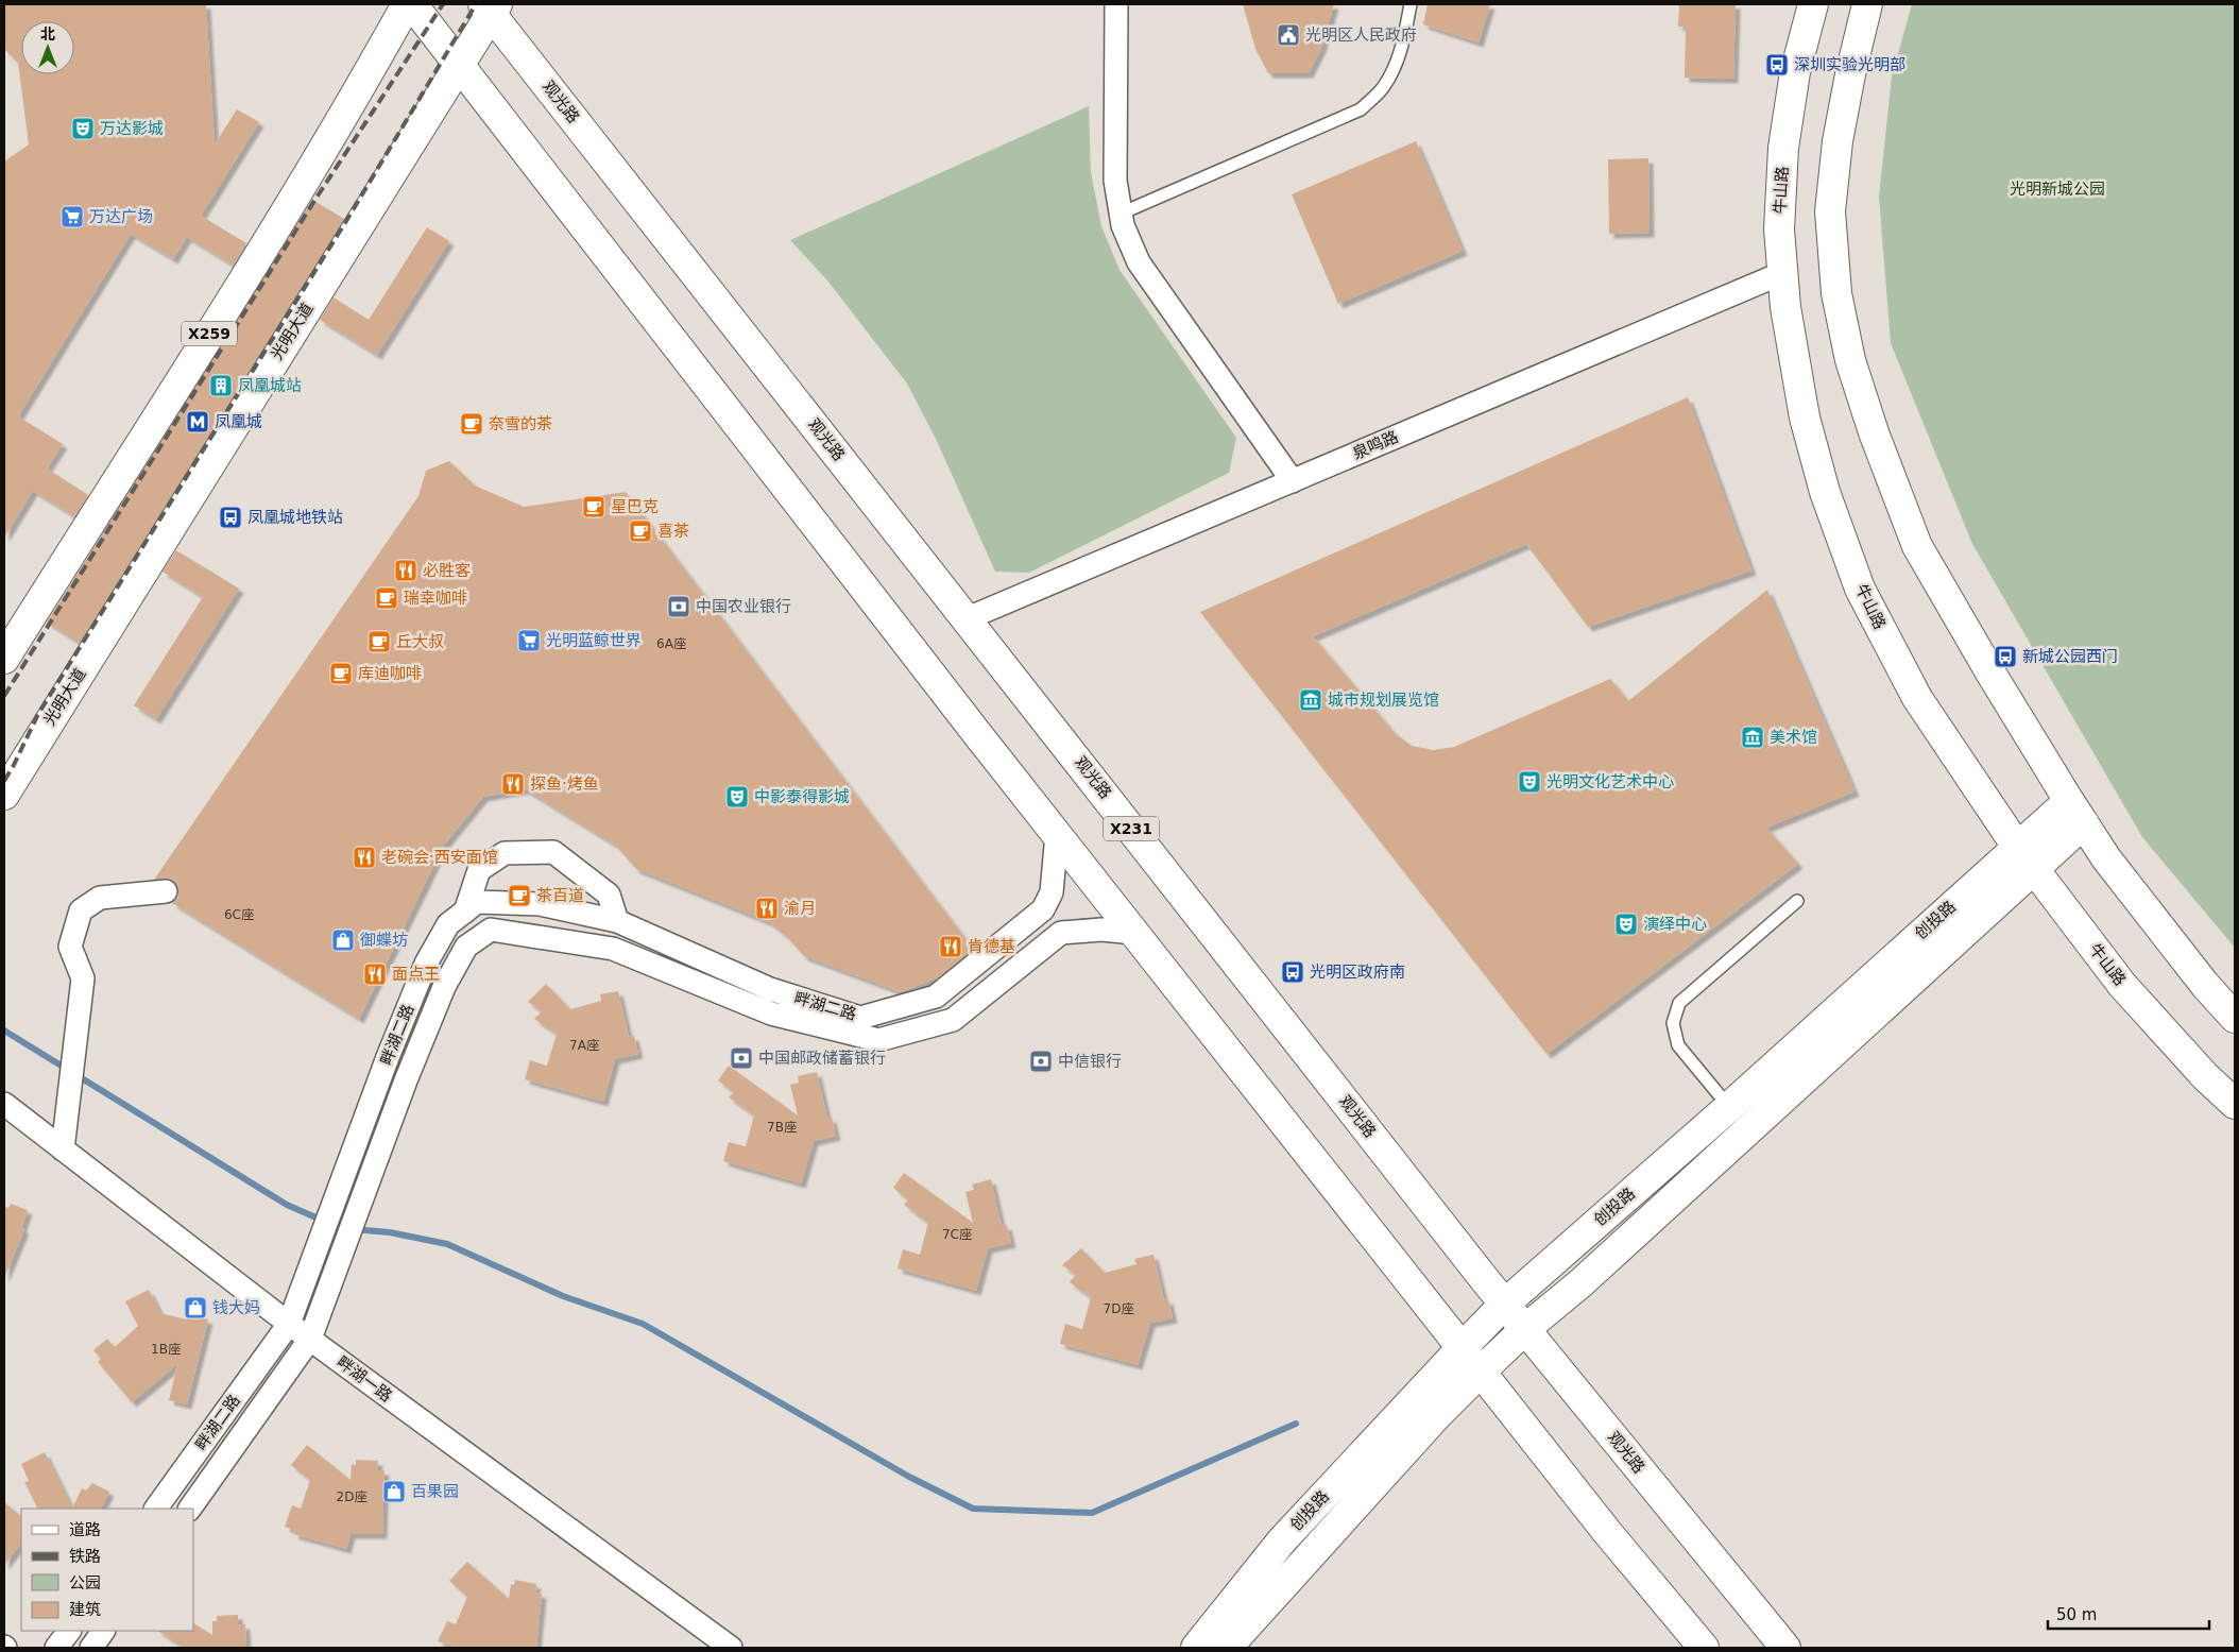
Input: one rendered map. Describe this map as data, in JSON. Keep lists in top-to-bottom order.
{
  "streets": {
    "main road": [
      "观光路",
      "牛山路",
      "光明大道",
      "X259",
      "X231",
      "创投路"
    ],
    "street": ["泉鸣路", "畔湖二路", "畔湖一路"]
  },
  "crossings": [
    ["观光路", "光明大道"],
    ["观光路", "泉鸣路"],
    ["观光路", "创投路"],
    ["牛山路", "泉鸣路"],
    ["牛山路", "创投路"],
    ["畔湖二路", "畔湖一路"]
  ],
  "parks": ["光明新城公园"],
  "places": {
    "public building": ["光明区人民政府"],
    "bus stop": [
      "深圳实验光明部",
      "凤凰城地铁站",
      "新城公园西门",
      "光明区政府南"
    ],
    "theatre": [
      "万达影城",
      "光明文化艺术中心",
      "中影泰得影城",
      "演绎中心"
    ],
    "supermarket": ["万达广场", "光明蓝鲸世界"],
    "building": ["凤凰城站"],
    "metro station": ["凤凰城"],
    "cafe": [
      "奈雪的茶",
      "星巴克",
      "喜茶",
      "瑞幸咖啡",
      "丘大叔",
      "库迪咖啡",
      "茶百道"
    ],
    "restaurant": [
      "必胜客",
      "探鱼·烤鱼",
      "老碗会·西安面馆",
      "渝月",
      "肯德基",
      "面点王"
    ],
    "bank": ["中国农业银行", "中国邮政储蓄银行", "中信银行"],
    "museum": ["城市规划展览馆", "美术馆"],
    "shop": ["御蝶坊", "钱大妈", "百果园"]
  },
  "house_numbers": [
    "6A座",
    "6C座",
    "7A座",
    "7B座",
    "7C座",
    "7D座",
    "1B座",
    "2D座"
  ],
  "legend": [
    "道路",
    "铁路",
    "公园",
    "建筑"
  ],
  "scale_bar": "50 m",
  "north": "top"
}
